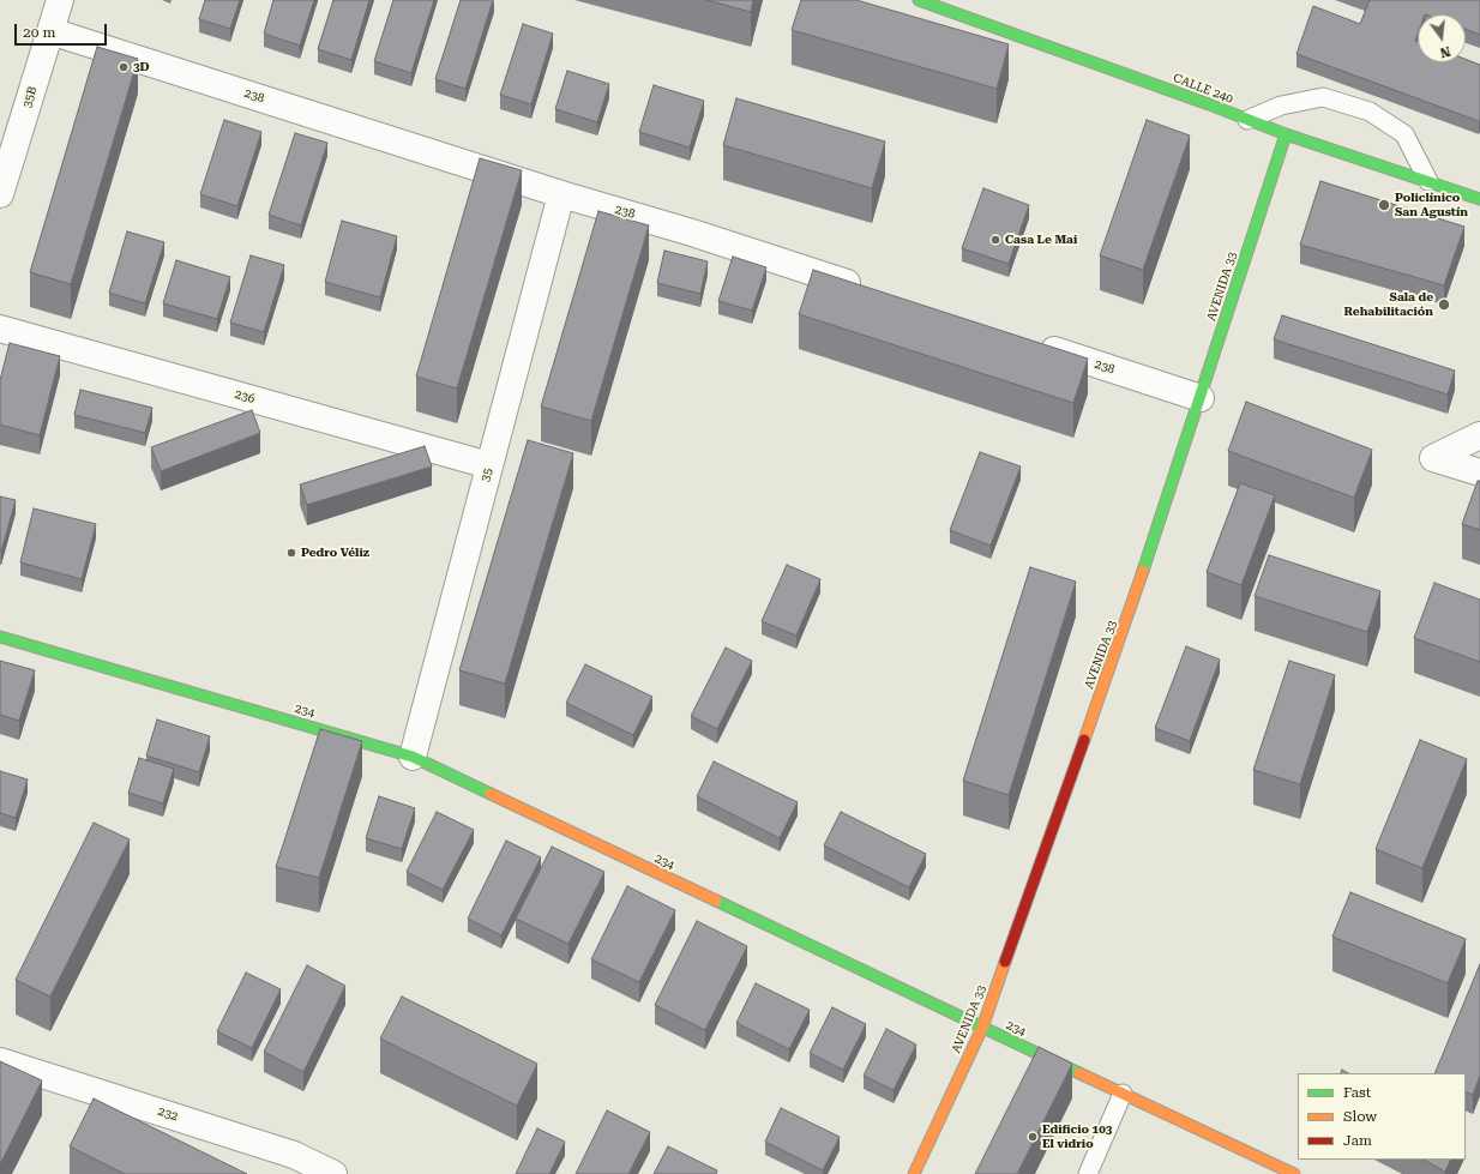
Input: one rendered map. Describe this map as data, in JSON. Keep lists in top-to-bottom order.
{
  "streets": {
    "street": [
      "CALLE 240",
      "238",
      "35B",
      "AVENIDA 33",
      "236",
      "35",
      "234",
      "232"
    ]
  },
  "crossings": [
    ["CALLE 240", "AVENIDA 33"],
    ["238", "35B"],
    ["238", "AVENIDA 33"],
    ["238", "35"],
    ["AVENIDA 33", "234"],
    ["236", "35"],
    ["35", "234"]
  ],
  "places": [
    "3D",
    "Policlínico San Agustín",
    "Casa Le Mai",
    "Sala de Rehabilitación",
    "Pedro Véliz",
    "Edificio 103 El vidrio"
  ],
  "legend": ["Fast", "Slow", "Jam"],
  "scale_bar": "20 m",
  "north": "bottom"
}
